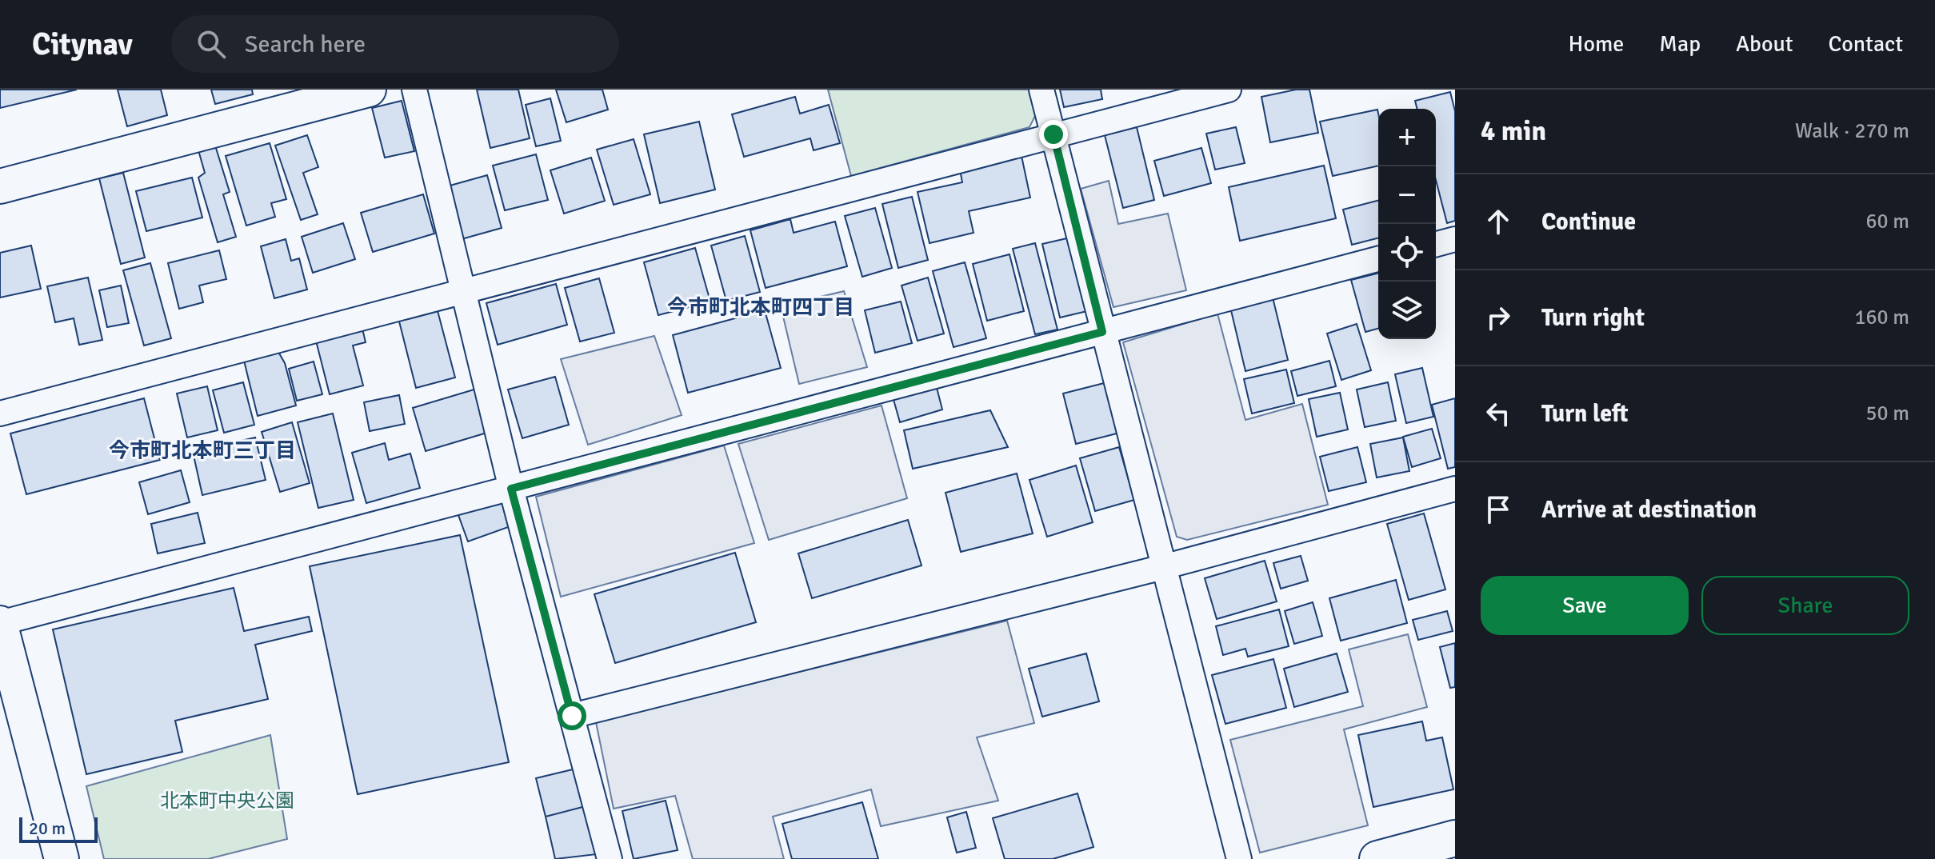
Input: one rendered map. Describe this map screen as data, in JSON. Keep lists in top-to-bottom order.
{
  "districts": ["今市町北本町四丁目", "今市町北本町三丁目"],
  "parks": ["北本町中央公園"],
  "scale_bar": "20 m",
  "page": {
    "header": "Citynav",
    "search": "Search here",
    "nav": [
      "Home",
      "Map",
      "About",
      "Contact"
    ],
    "heading": ["4 min", "Walk · 270 m"],
    "map_buttons": ["+", "−"],
    "list": [
      ["Continue", "60 m"],
      ["Turn right", "160 m"],
      ["Turn left", "50 m"],
      "Arrive at destination"
    ],
    "buttons": ["Save", "Share"],
    "scale": "20 m"
  }
}
